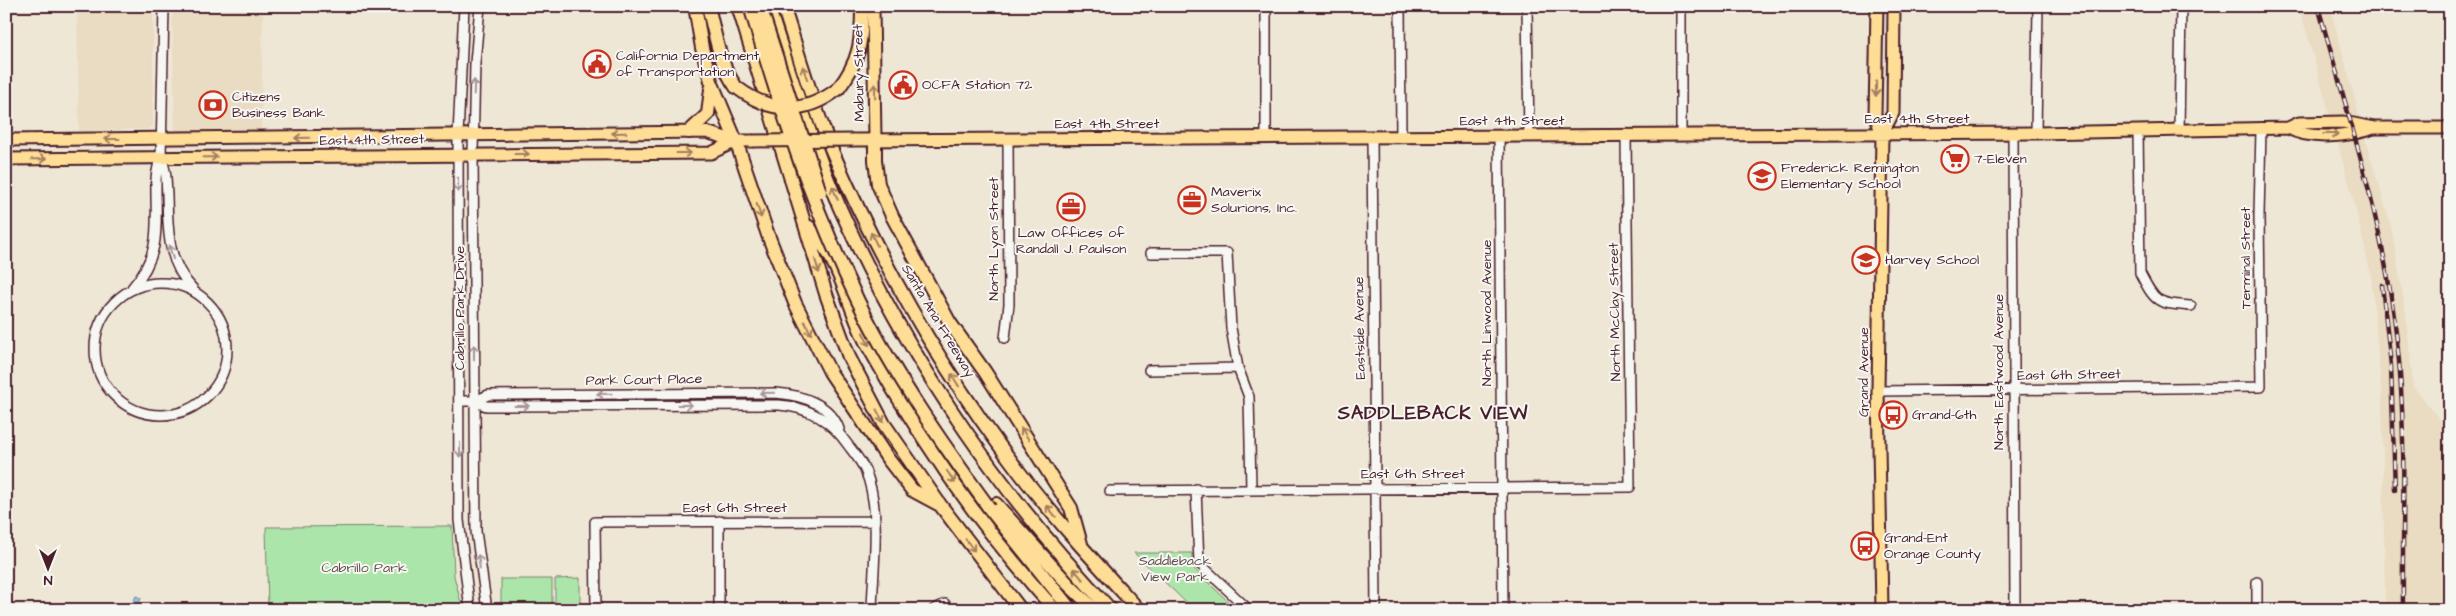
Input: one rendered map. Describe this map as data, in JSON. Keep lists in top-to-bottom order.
{
  "streets": {
    "highway": ["Santa Ana Freeway"],
    "main road": ["Mabury Street", "East 4th Street", "Grand Avenue"],
    "street": [
      "North Lyon Street",
      "Terminal Street",
      "Cabrillo Park Drive",
      "North McClay Street",
      "North Linwood Avenue",
      "Eastside Avenue",
      "North Eastwood Avenue",
      "East 6th Street",
      "Park Court Place"
    ]
  },
  "crossings": [
    ["Mabury Street", "East 4th Street"],
    ["East 4th Street", "North Lyon Street"],
    ["East 4th Street", "Terminal Street"],
    ["East 4th Street", "Cabrillo Park Drive"],
    ["East 4th Street", "North McClay Street"],
    ["East 4th Street", "North Linwood Avenue"],
    ["East 4th Street", "Eastside Avenue"],
    ["East 4th Street", "Grand Avenue"],
    ["East 4th Street", "North Eastwood Avenue"],
    ["Terminal Street", "East 6th Street"],
    ["Cabrillo Park Drive", "Park Court Place"],
    ["North McClay Street", "East 6th Street"],
    ["North Linwood Avenue", "East 6th Street"],
    ["Eastside Avenue", "East 6th Street"],
    ["Grand Avenue", "East 6th Street"],
    ["North Eastwood Avenue", "East 6th Street"]
  ],
  "one_way": ["Mabury Street"],
  "districts": ["SADDLEBACK VIEW"],
  "parks": ["Saddleback View Park", "Cabrillo Park"],
  "places": {
    "public building": ["California Department of Transportation", "OCFA Station 72"],
    "bank": ["Citizens Business Bank"],
    "supermarket": ["7-Eleven"],
    "school or university": ["Frederick Remington Elementary School", "Harvey School"],
    "office": ["Maverix Solurions, Inc.", "Law Offices of Randall J. Paulson"],
    "bus stop": ["Grand-6th", "Grand-Ent Orange County"]
  },
  "north": "bottom"
}
